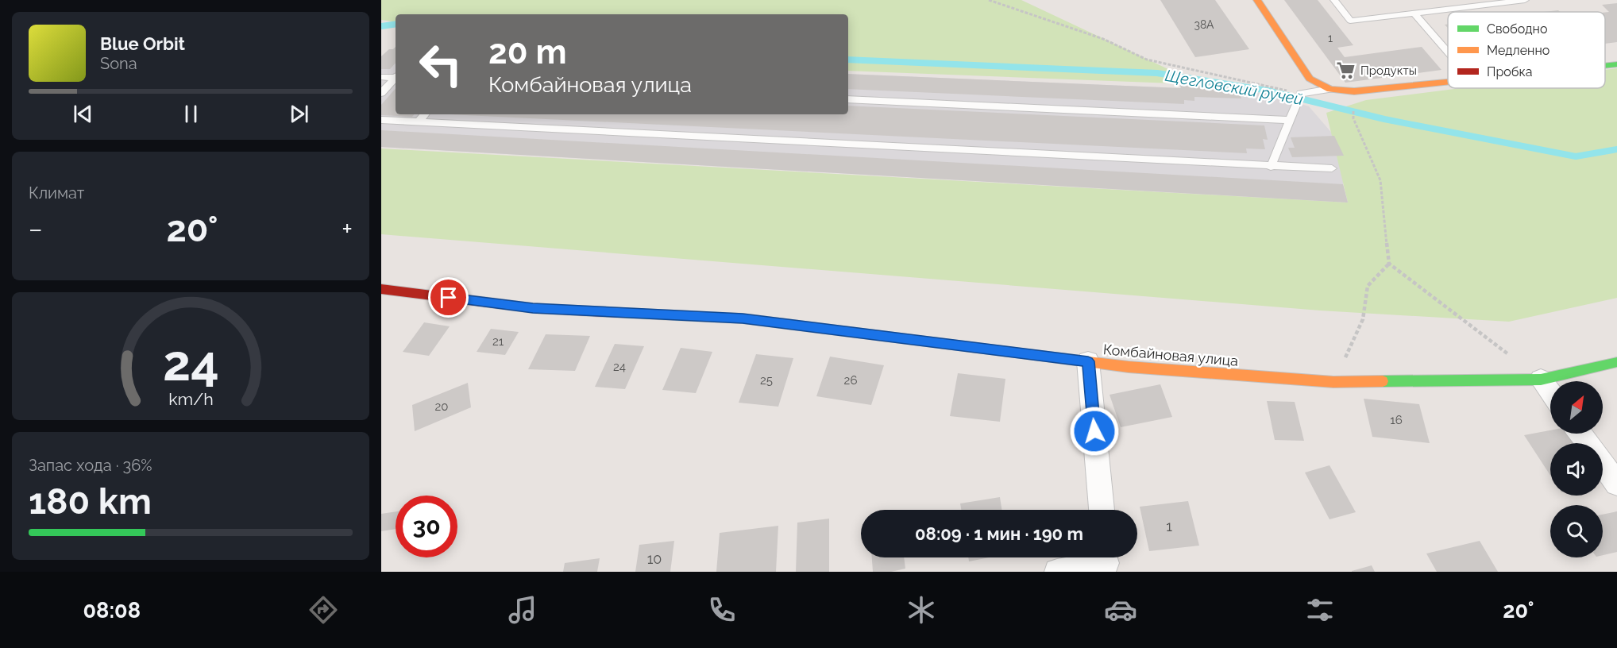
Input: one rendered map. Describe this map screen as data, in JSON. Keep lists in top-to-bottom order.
{
  "streets": {
    "street": ["Комбайновая улица"]
  },
  "water": ["Щегловский ручей"],
  "places": {
    "supermarket": ["Продукты"]
  },
  "house_numbers": [
    "38А",
    "1",
    "21",
    "24",
    "25",
    "26",
    "20",
    "16",
    "1",
    "10"
  ],
  "legend": ["Свободно", "Медленно", "Пробка"],
  "north": "top right",
  "page": {
    "turn": ["20 m", "Комбайновая улица"],
    "song": ["Blue Orbit", "Sona"],
    "tile": [
      "Климат",
      ["Запас хода · 36%", "180 km"]
    ],
    "heat": ["−", "20°", "+"],
    "limit": "30",
    "trip": "08:09 · 1 мин · 190 m",
    "tabs": ["08:08", "20°"],
    "gauge": ["24", "km/h"]
  }
}
